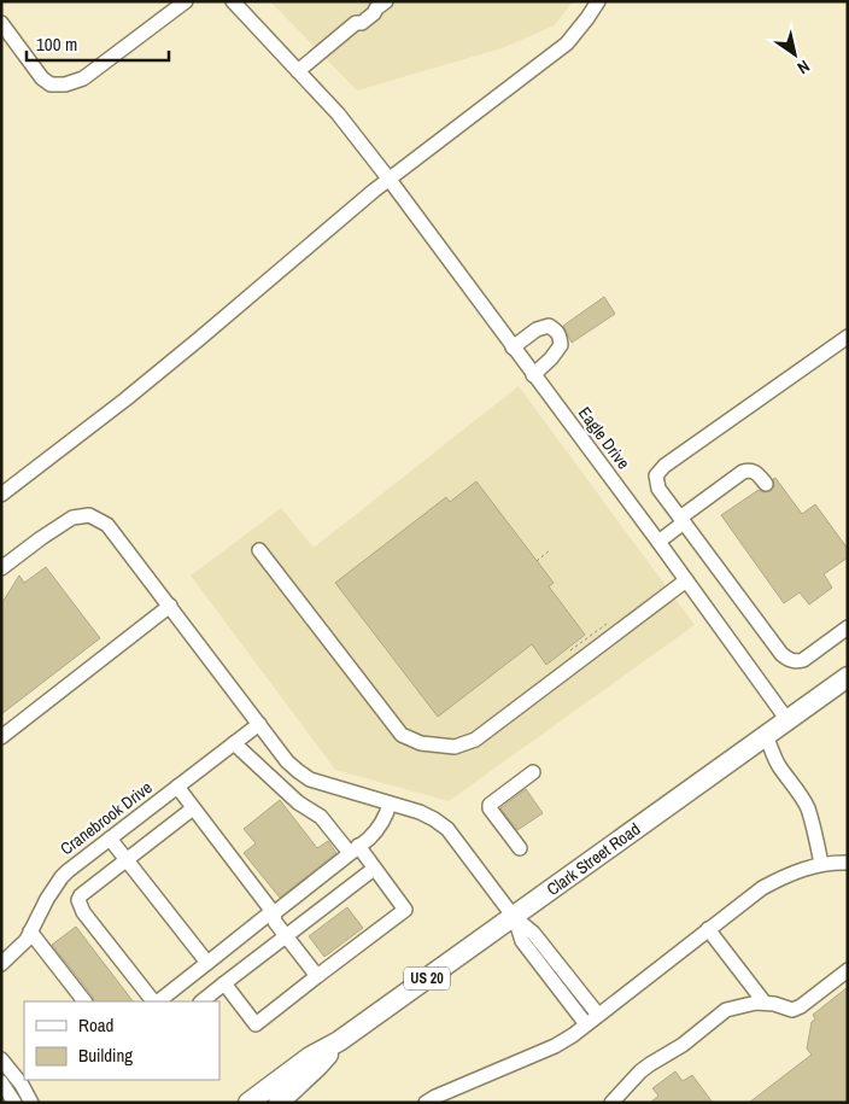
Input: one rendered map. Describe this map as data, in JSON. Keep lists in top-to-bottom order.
{
  "streets": {
    "highway": ["Clark Street Road", "US 20"],
    "street": ["Eagle Drive", "Cranebrook Drive"]
  },
  "crossings": [
    ["Eagle Drive", "Clark Street Road"]
  ],
  "legend": ["Road", "Building"],
  "scale_bar": "100 m",
  "north": "bottom right"
}
